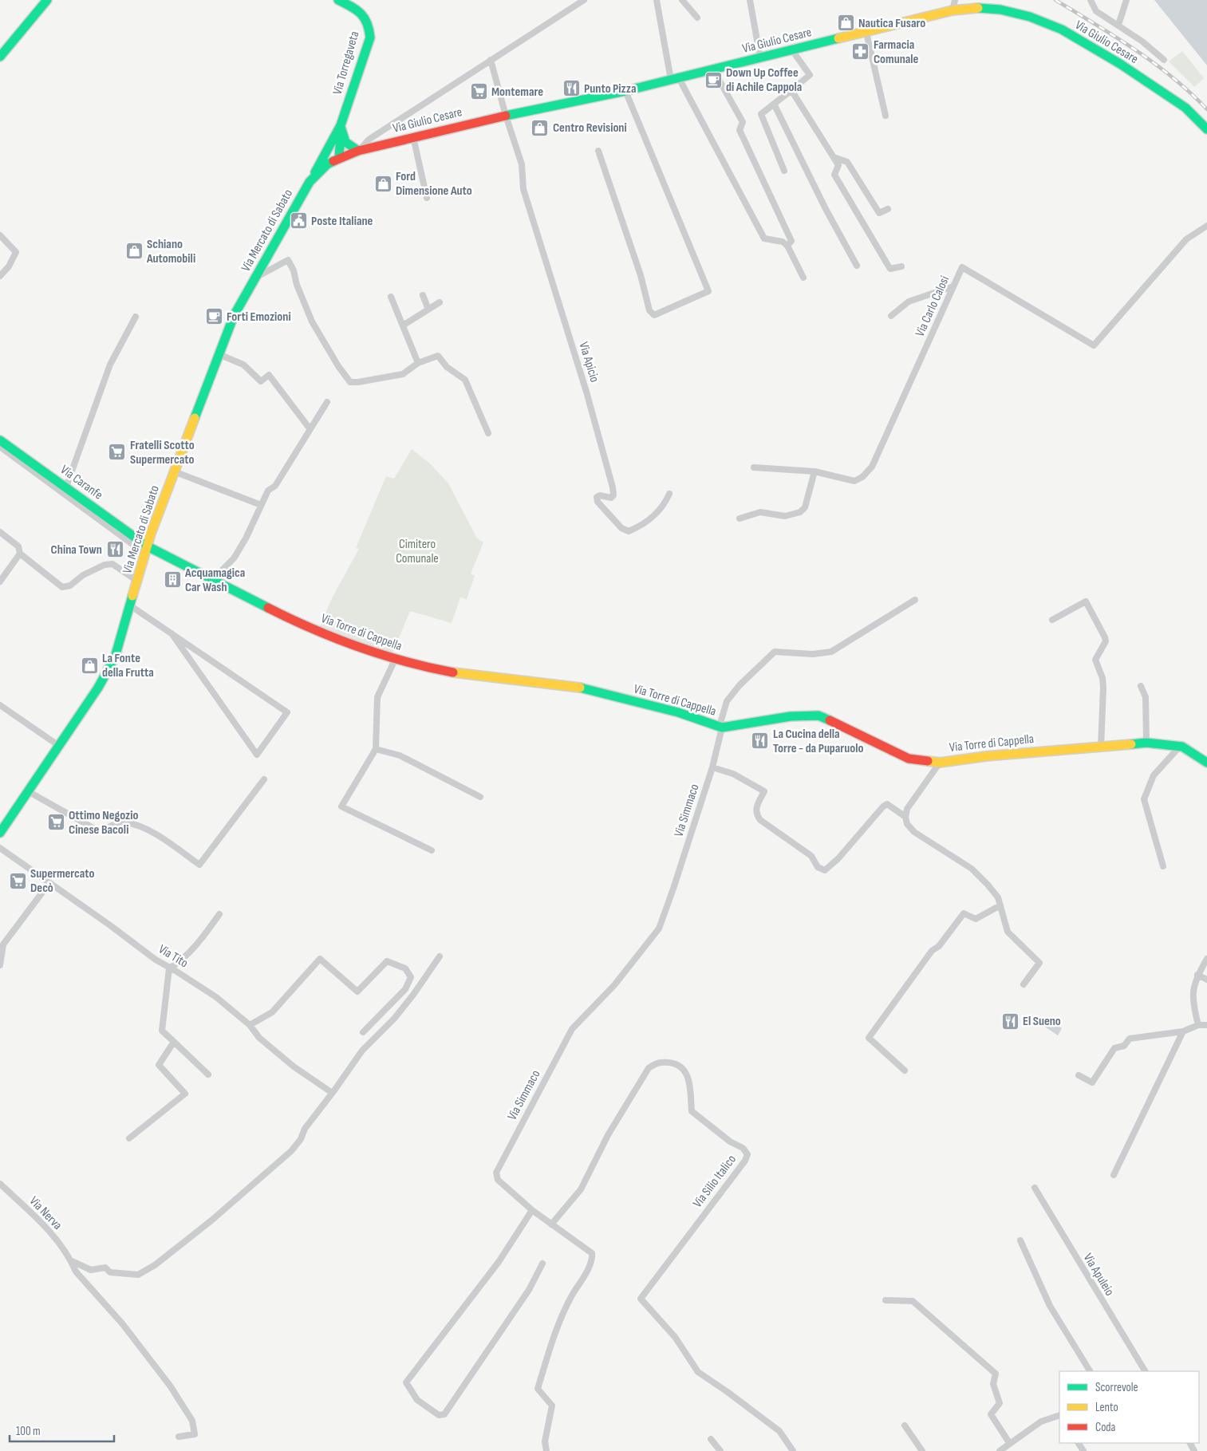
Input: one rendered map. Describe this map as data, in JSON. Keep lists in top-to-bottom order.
{
  "streets": {
    "street": [
      "Via Giulio Cesare",
      "Via Torregaveta",
      "Via Mercato di Sabato",
      "Via Carlo Calosi",
      "Via Apicio",
      "Via Caranfe",
      "Via Torre di Cappella",
      "Via Simmaco",
      "Via Tito",
      "Via Silio Italico",
      "Via Nerva",
      "Via Apuleio"
    ]
  },
  "crossings": [
    ["Via Giulio Cesare", "Via Torregaveta"],
    ["Via Giulio Cesare", "Via Mercato di Sabato"],
    ["Via Giulio Cesare", "Via Apicio"],
    ["Via Torregaveta", "Via Mercato di Sabato"],
    ["Via Mercato di Sabato", "Via Caranfe"],
    ["Via Mercato di Sabato", "Via Torre di Cappella"],
    ["Via Caranfe", "Via Torre di Cappella"],
    ["Via Torre di Cappella", "Via Simmaco"],
    ["Via Simmaco", "Via Silio Italico"]
  ],
  "parks": ["Cimitero Comunale"],
  "places": {
    "shop": [
      "Nautica Fusaro",
      "Centro Revisioni",
      "Ford Dimensione Auto",
      "Schiano Automobili",
      "La Fonte della Frutta"
    ],
    "pharmacy": ["Farmacia Comunale"],
    "cafe": ["Down Up Coffee di Achile Cappola", "Forti Emozioni"],
    "restaurant": [
      "Punto Pizza",
      "China Town",
      "La Cucina della Torre - da Puparuolo",
      "El Sueno"
    ],
    "supermarket": [
      "Montemare",
      "Fratelli Scotto Supermercato",
      "Ottimo Negozio Cinese Bacoli",
      "Supermercato Decò"
    ],
    "public building": ["Poste Italiane"],
    "building": ["Acquamagica Car Wash"]
  },
  "legend": ["Scorrevole", "Lento", "Coda"],
  "scale_bar": "100 m"
}
